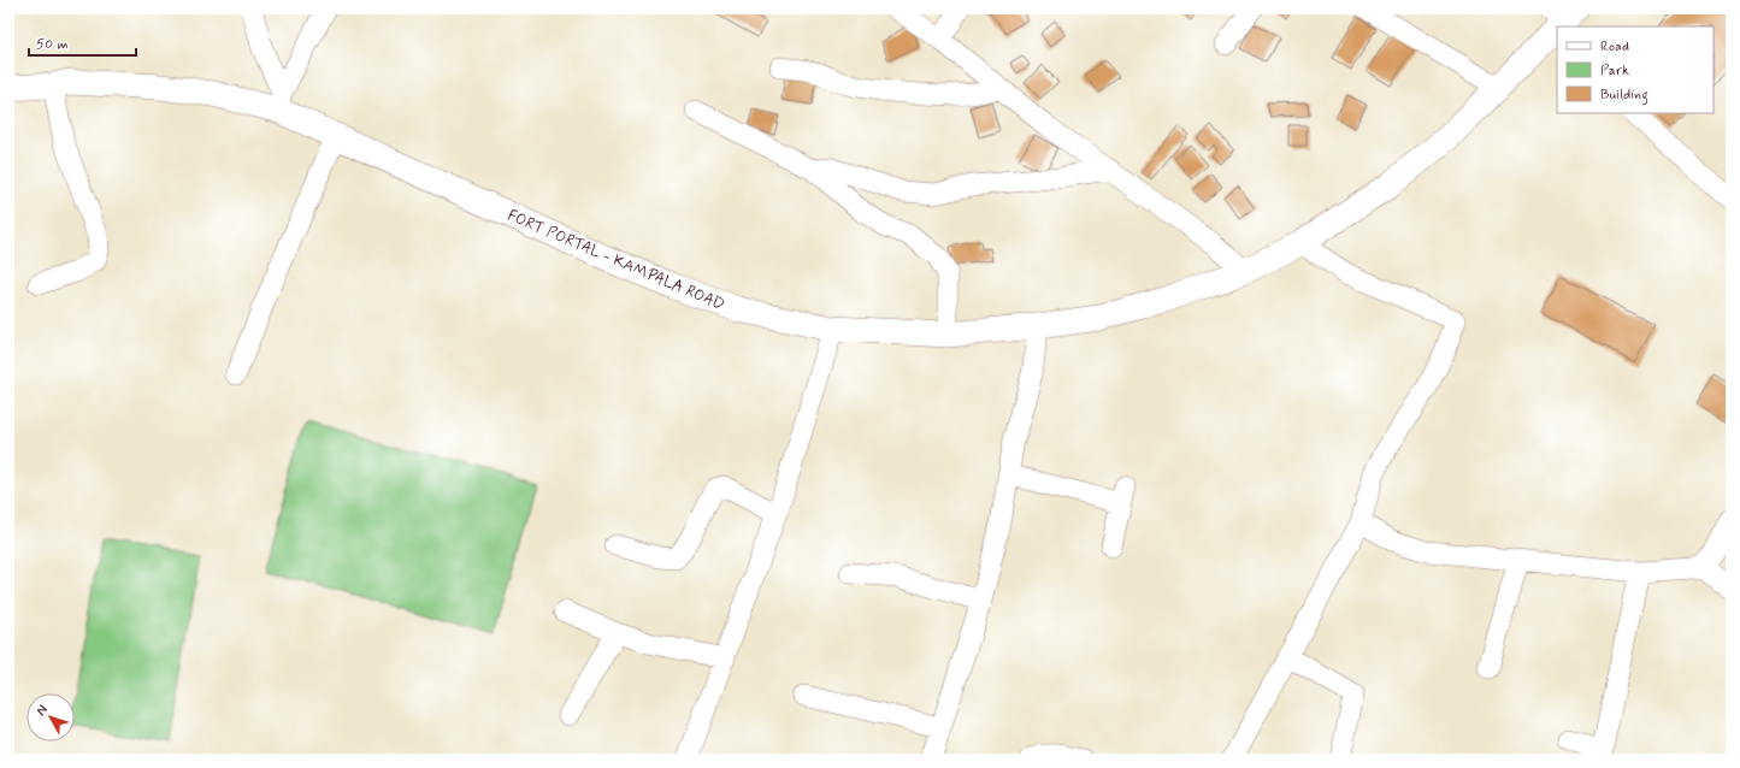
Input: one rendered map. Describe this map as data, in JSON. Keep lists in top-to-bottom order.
{
  "streets": {
    "main road": ["FORT PORTAL - KAMPALA ROAD"]
  },
  "legend": ["Road", "Park", "Building"],
  "scale_bar": "50 m",
  "north": "top left"
}
